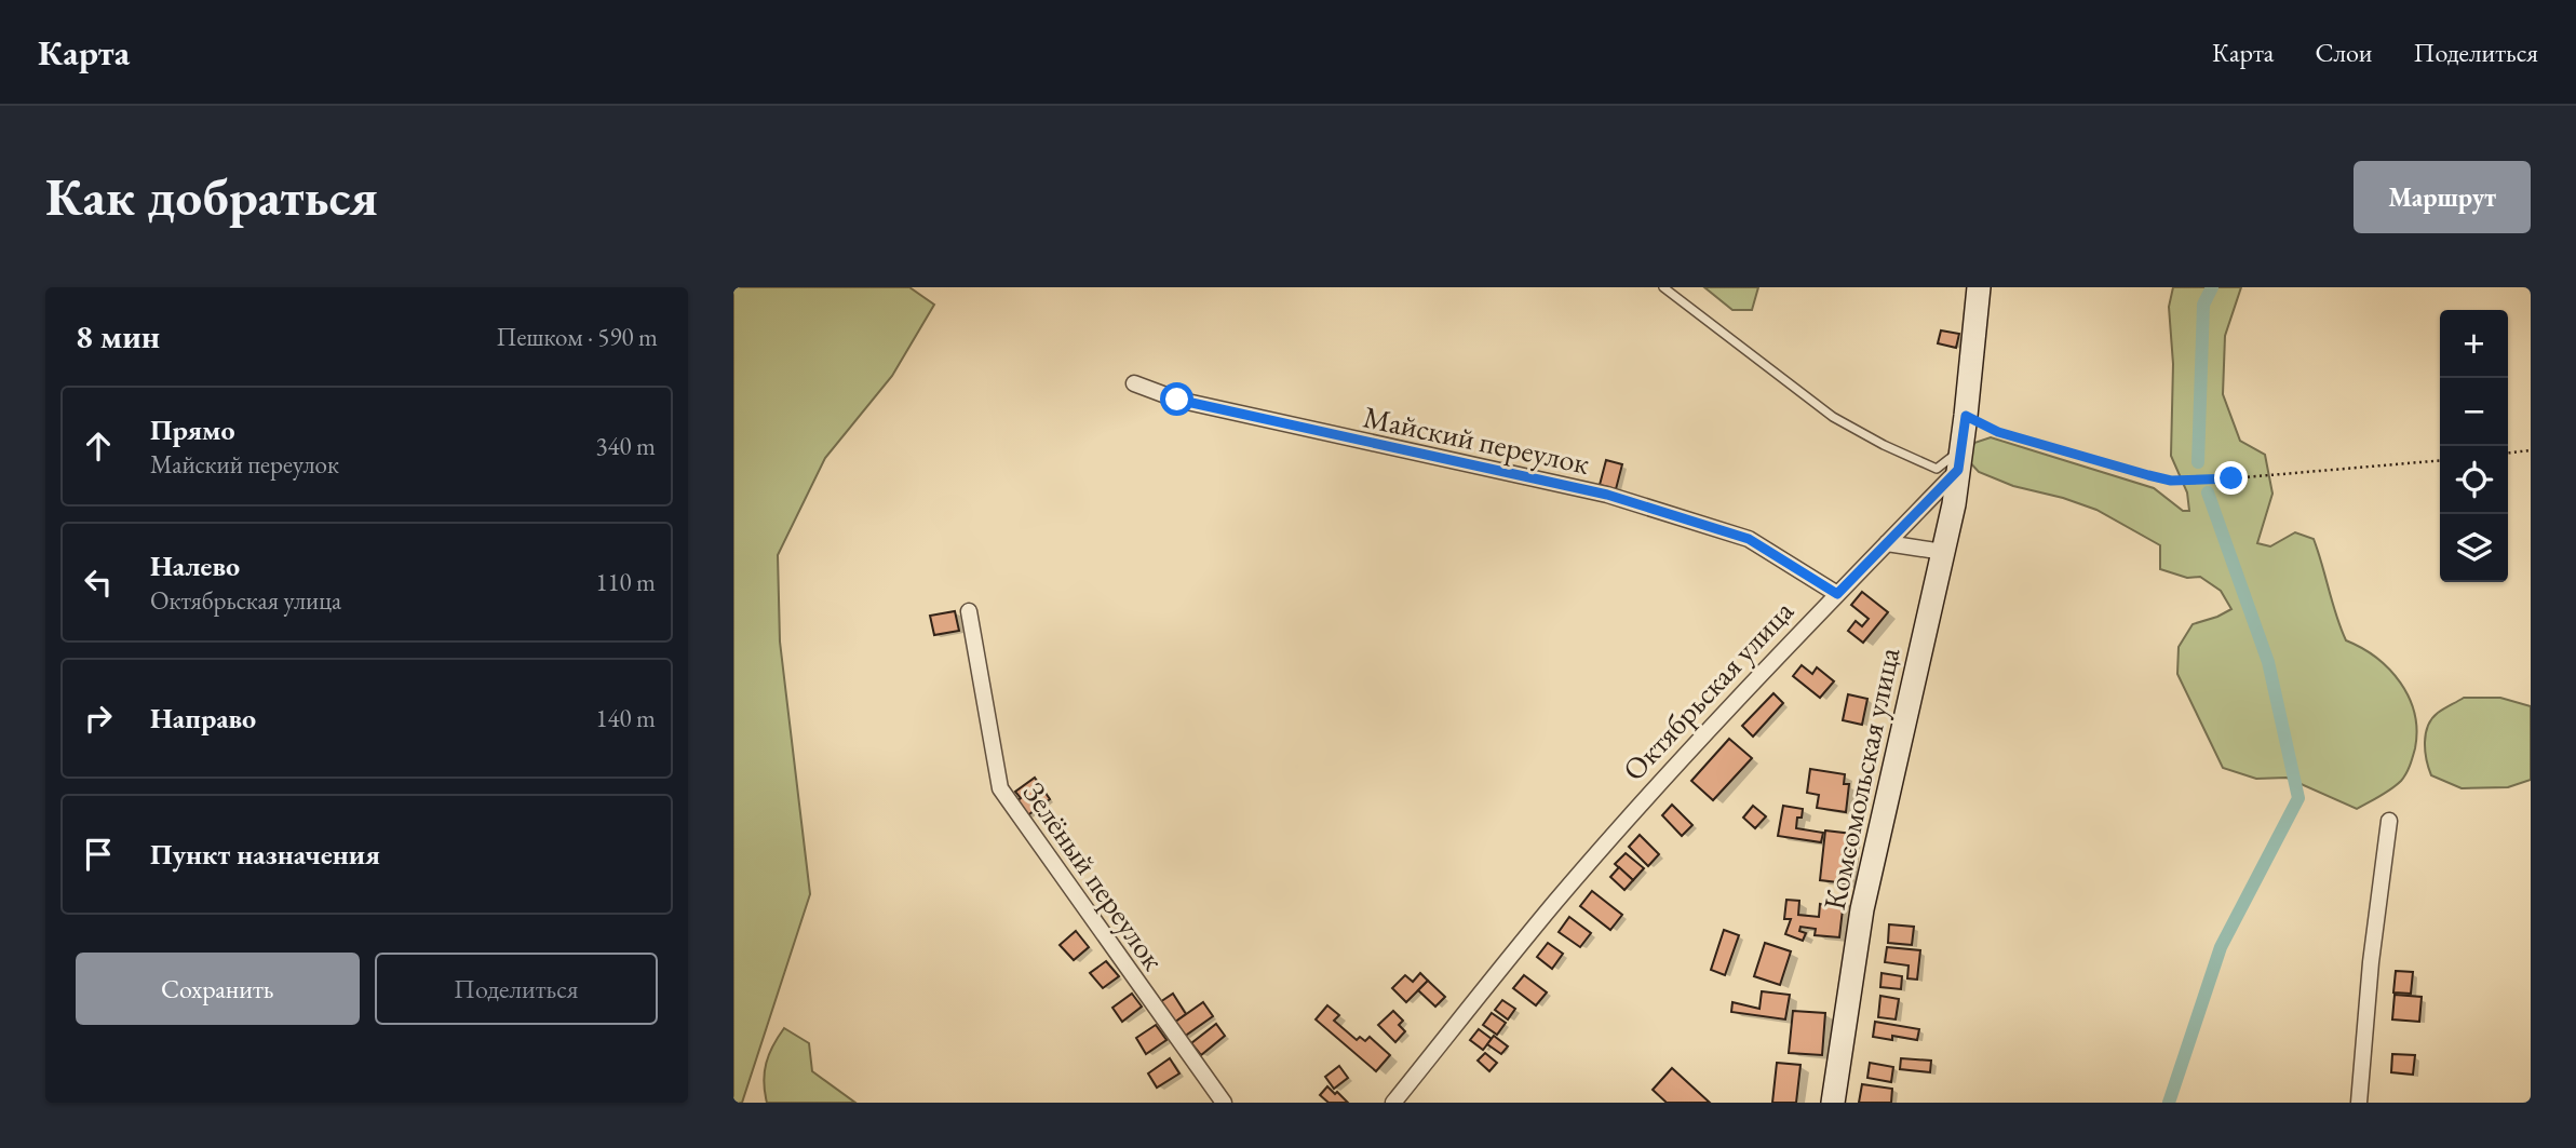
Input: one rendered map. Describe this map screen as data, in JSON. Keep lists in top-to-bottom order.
{
  "streets": {
    "street": [
      "Майский переулок",
      "Октябрьская улица",
      "Комсомольская улица",
      "Зелёный переулок"
    ]
  },
  "crossings": [
    ["Майский переулок", "Октябрьская улица"],
    ["Октябрьская улица", "Комсомольская улица"]
  ],
  "page": {
    "header": "Карта",
    "nav": ["Карта", "Слои", "Поделиться"],
    "buttons": [
      "Маршрут",
      ["Сохранить", "Поделиться"]
    ],
    "title": "Как добраться",
    "heading": ["8 мин", "Пешком · 590 m"],
    "map_buttons": ["+", "−"],
    "list": [
      ["Прямо", "Майский переулок", "340 m"],
      ["Налево", "Октябрьская улица", "110 m"],
      ["Направо", "140 m"],
      "Пункт назначения"
    ]
  }
}
